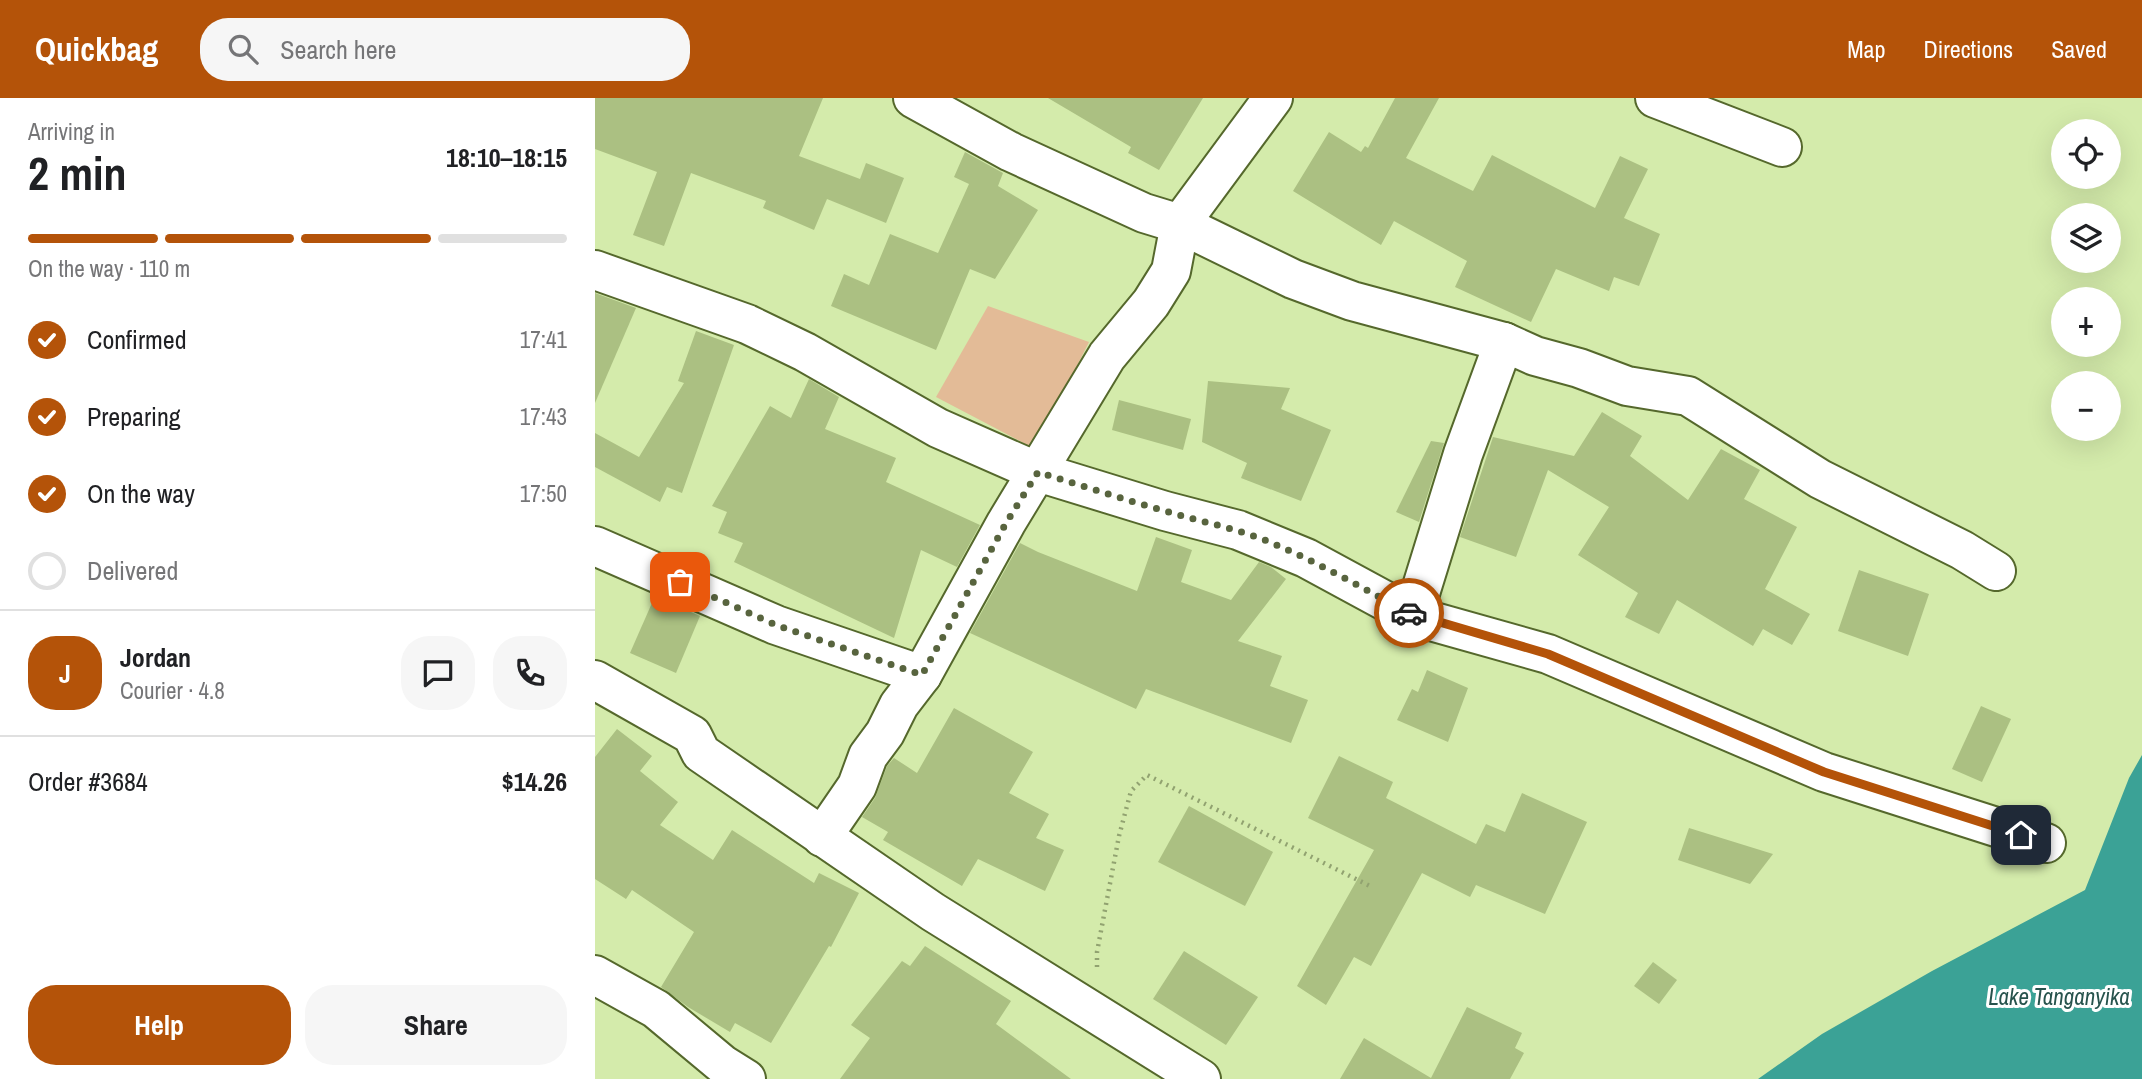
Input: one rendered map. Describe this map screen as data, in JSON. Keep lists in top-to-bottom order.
{
  "water": ["Lake Tanganyika"],
  "page": {
    "header": "Quickbag",
    "search": "Search here",
    "nav": ["Map", "Directions", "Saved"],
    "heading": ["2 min", "Arriving in", "18:10–18:15"],
    "panel": [
      "Jordan",
      "Courier · 4.8",
      "Order #3684",
      "$14.26"
    ],
    "map_buttons": ["+", "−"],
    "bar": "On the way · 110 m",
    "list": [
      ["Confirmed", "17:41"],
      ["Preparing", "17:43"],
      ["On the way", "17:50"],
      "Delivered"
    ],
    "round": "J",
    "buttons": ["Help", "Share"]
  }
}
